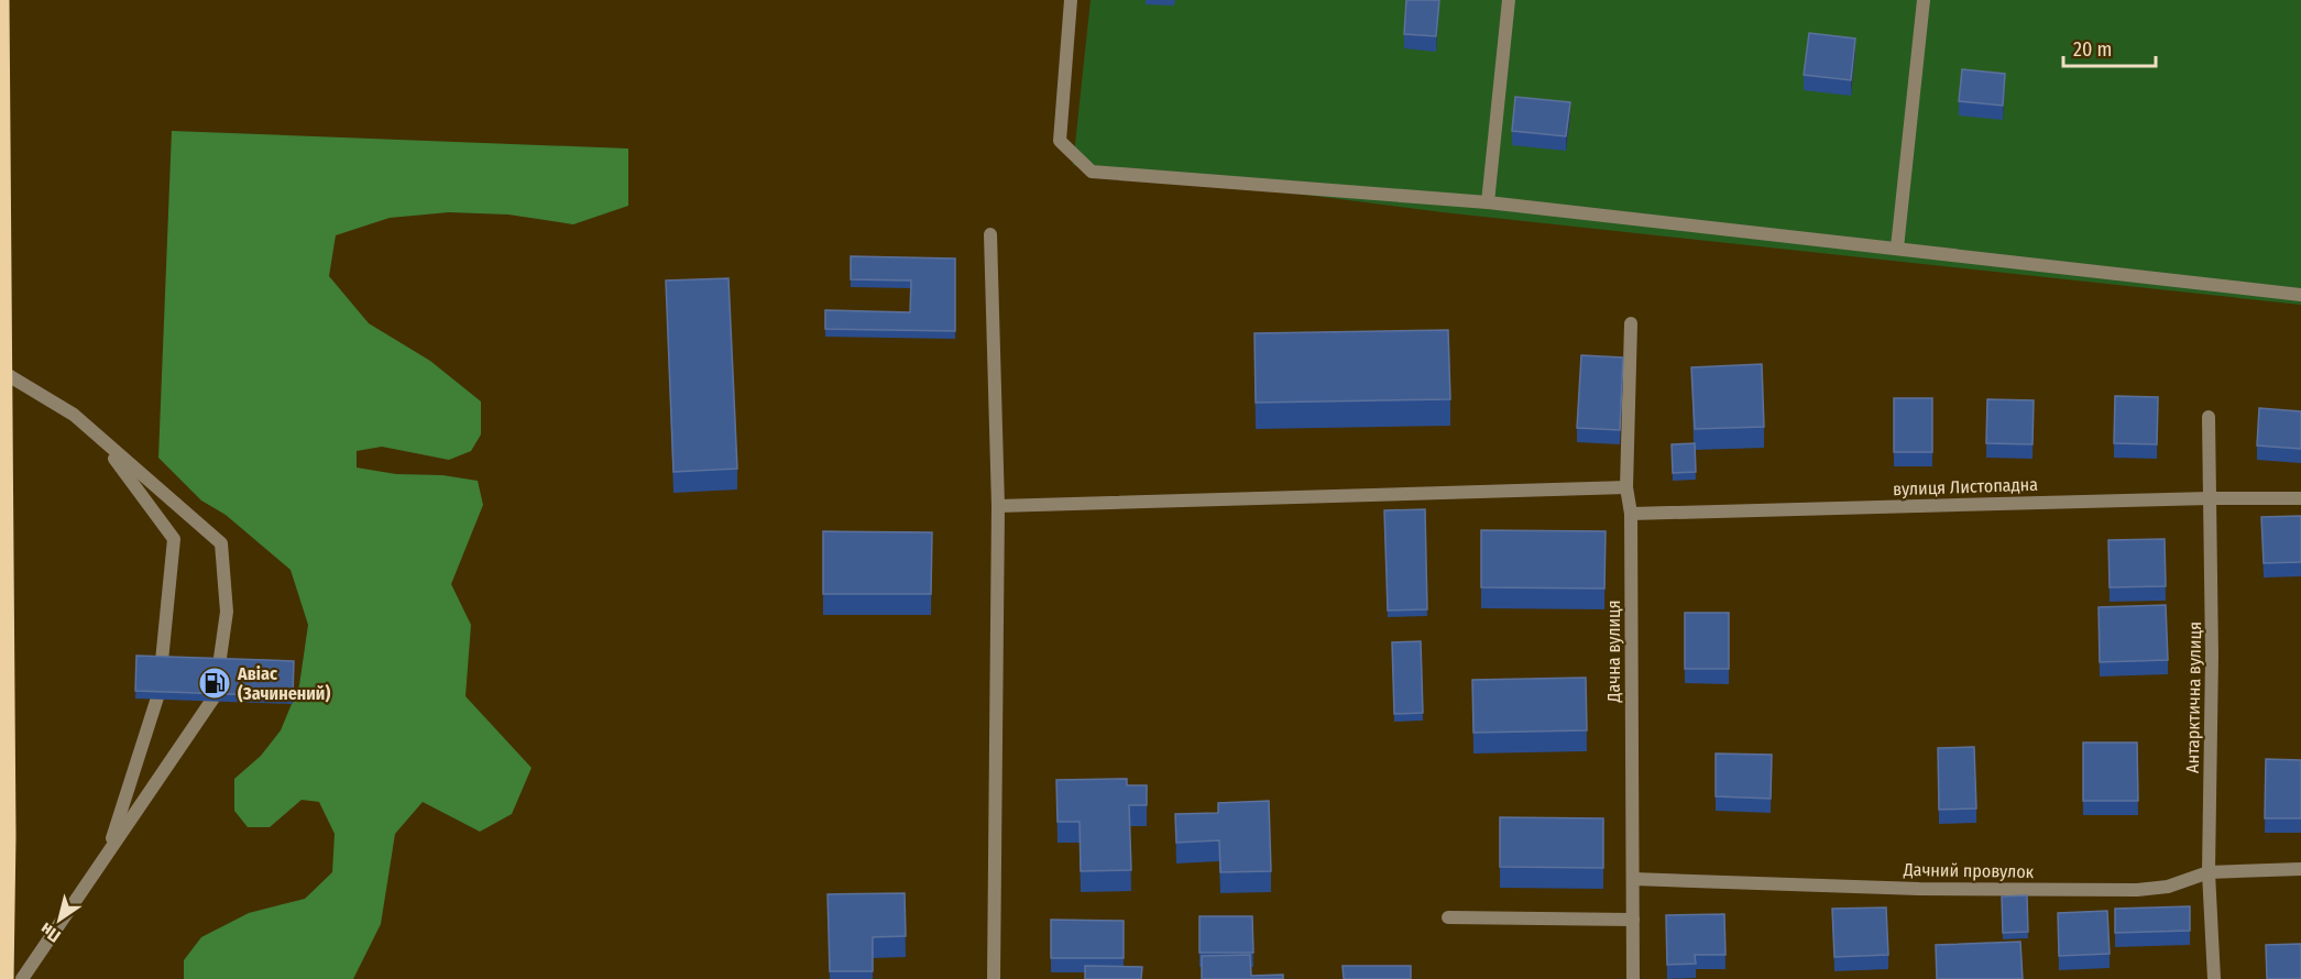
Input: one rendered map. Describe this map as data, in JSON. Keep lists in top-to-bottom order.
{
  "streets": {
    "street": [
      "вулиця Листопадна",
      "Дачна вулиця",
      "Антарктична вулиця",
      "Дачний провулок"
    ]
  },
  "crossings": [
    ["вулиця Листопадна", "Дачна вулиця"],
    ["вулиця Листопадна", "Антарктична вулиця"],
    ["Дачна вулиця", "Дачний провулок"],
    ["Антарктична вулиця", "Дачний провулок"]
  ],
  "places": {
    "fuel station": ["Авіас (Зачинений)"]
  },
  "scale_bar": "20 m",
  "north": "bottom left"
}
